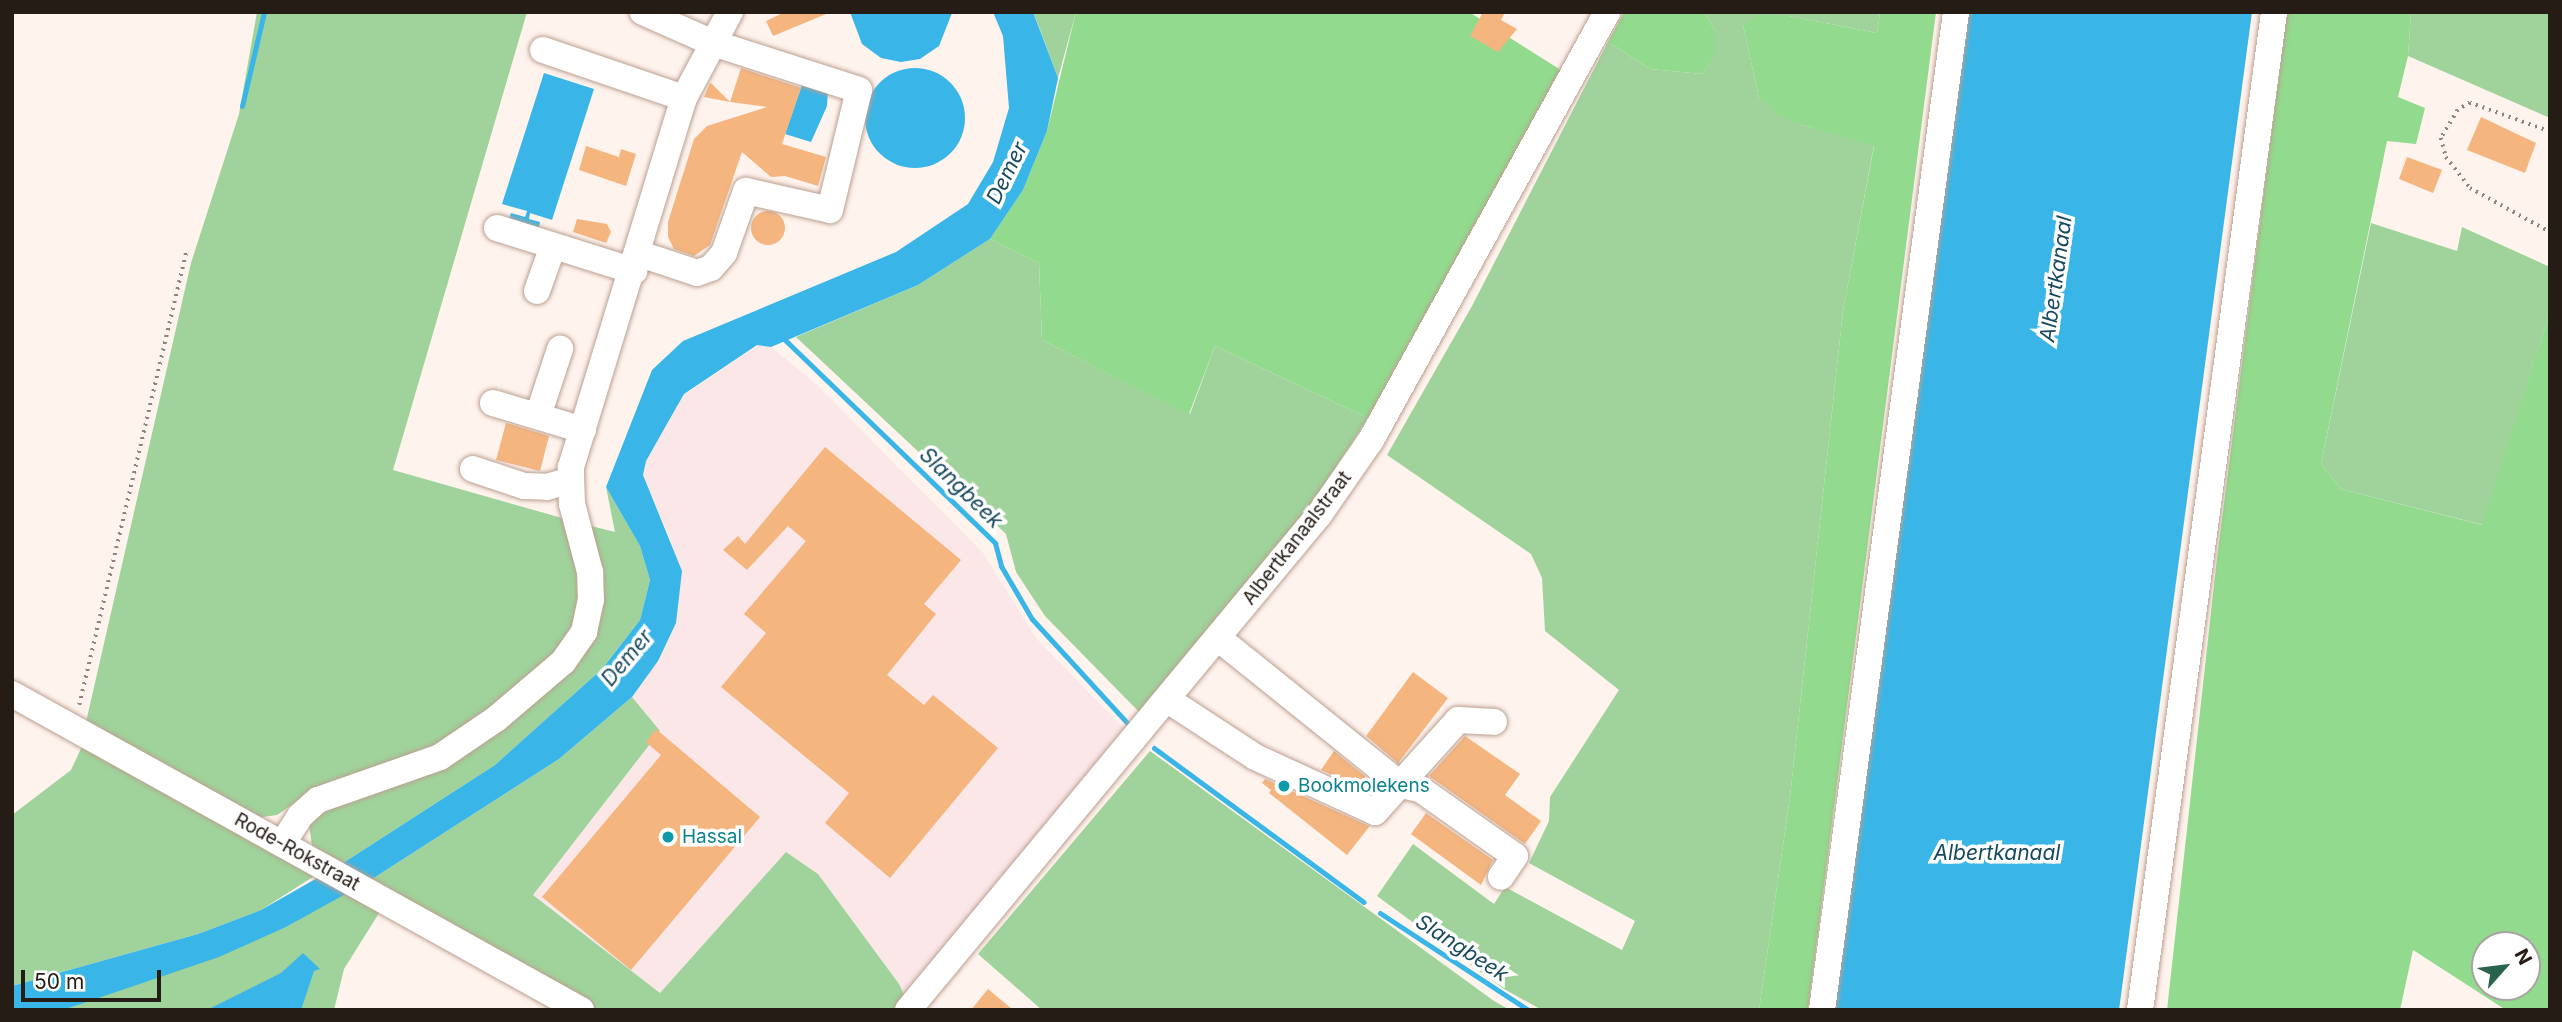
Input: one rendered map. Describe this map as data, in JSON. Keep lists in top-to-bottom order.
{
  "streets": {
    "street": ["Albertkanaalstraat", "Rode-Rokstraat"]
  },
  "water": ["Demer", "Albertkanaal", "Slangbeek"],
  "places": ["Bookmolekens", "Hassal"],
  "scale_bar": "50 m",
  "north": "top right"
}
